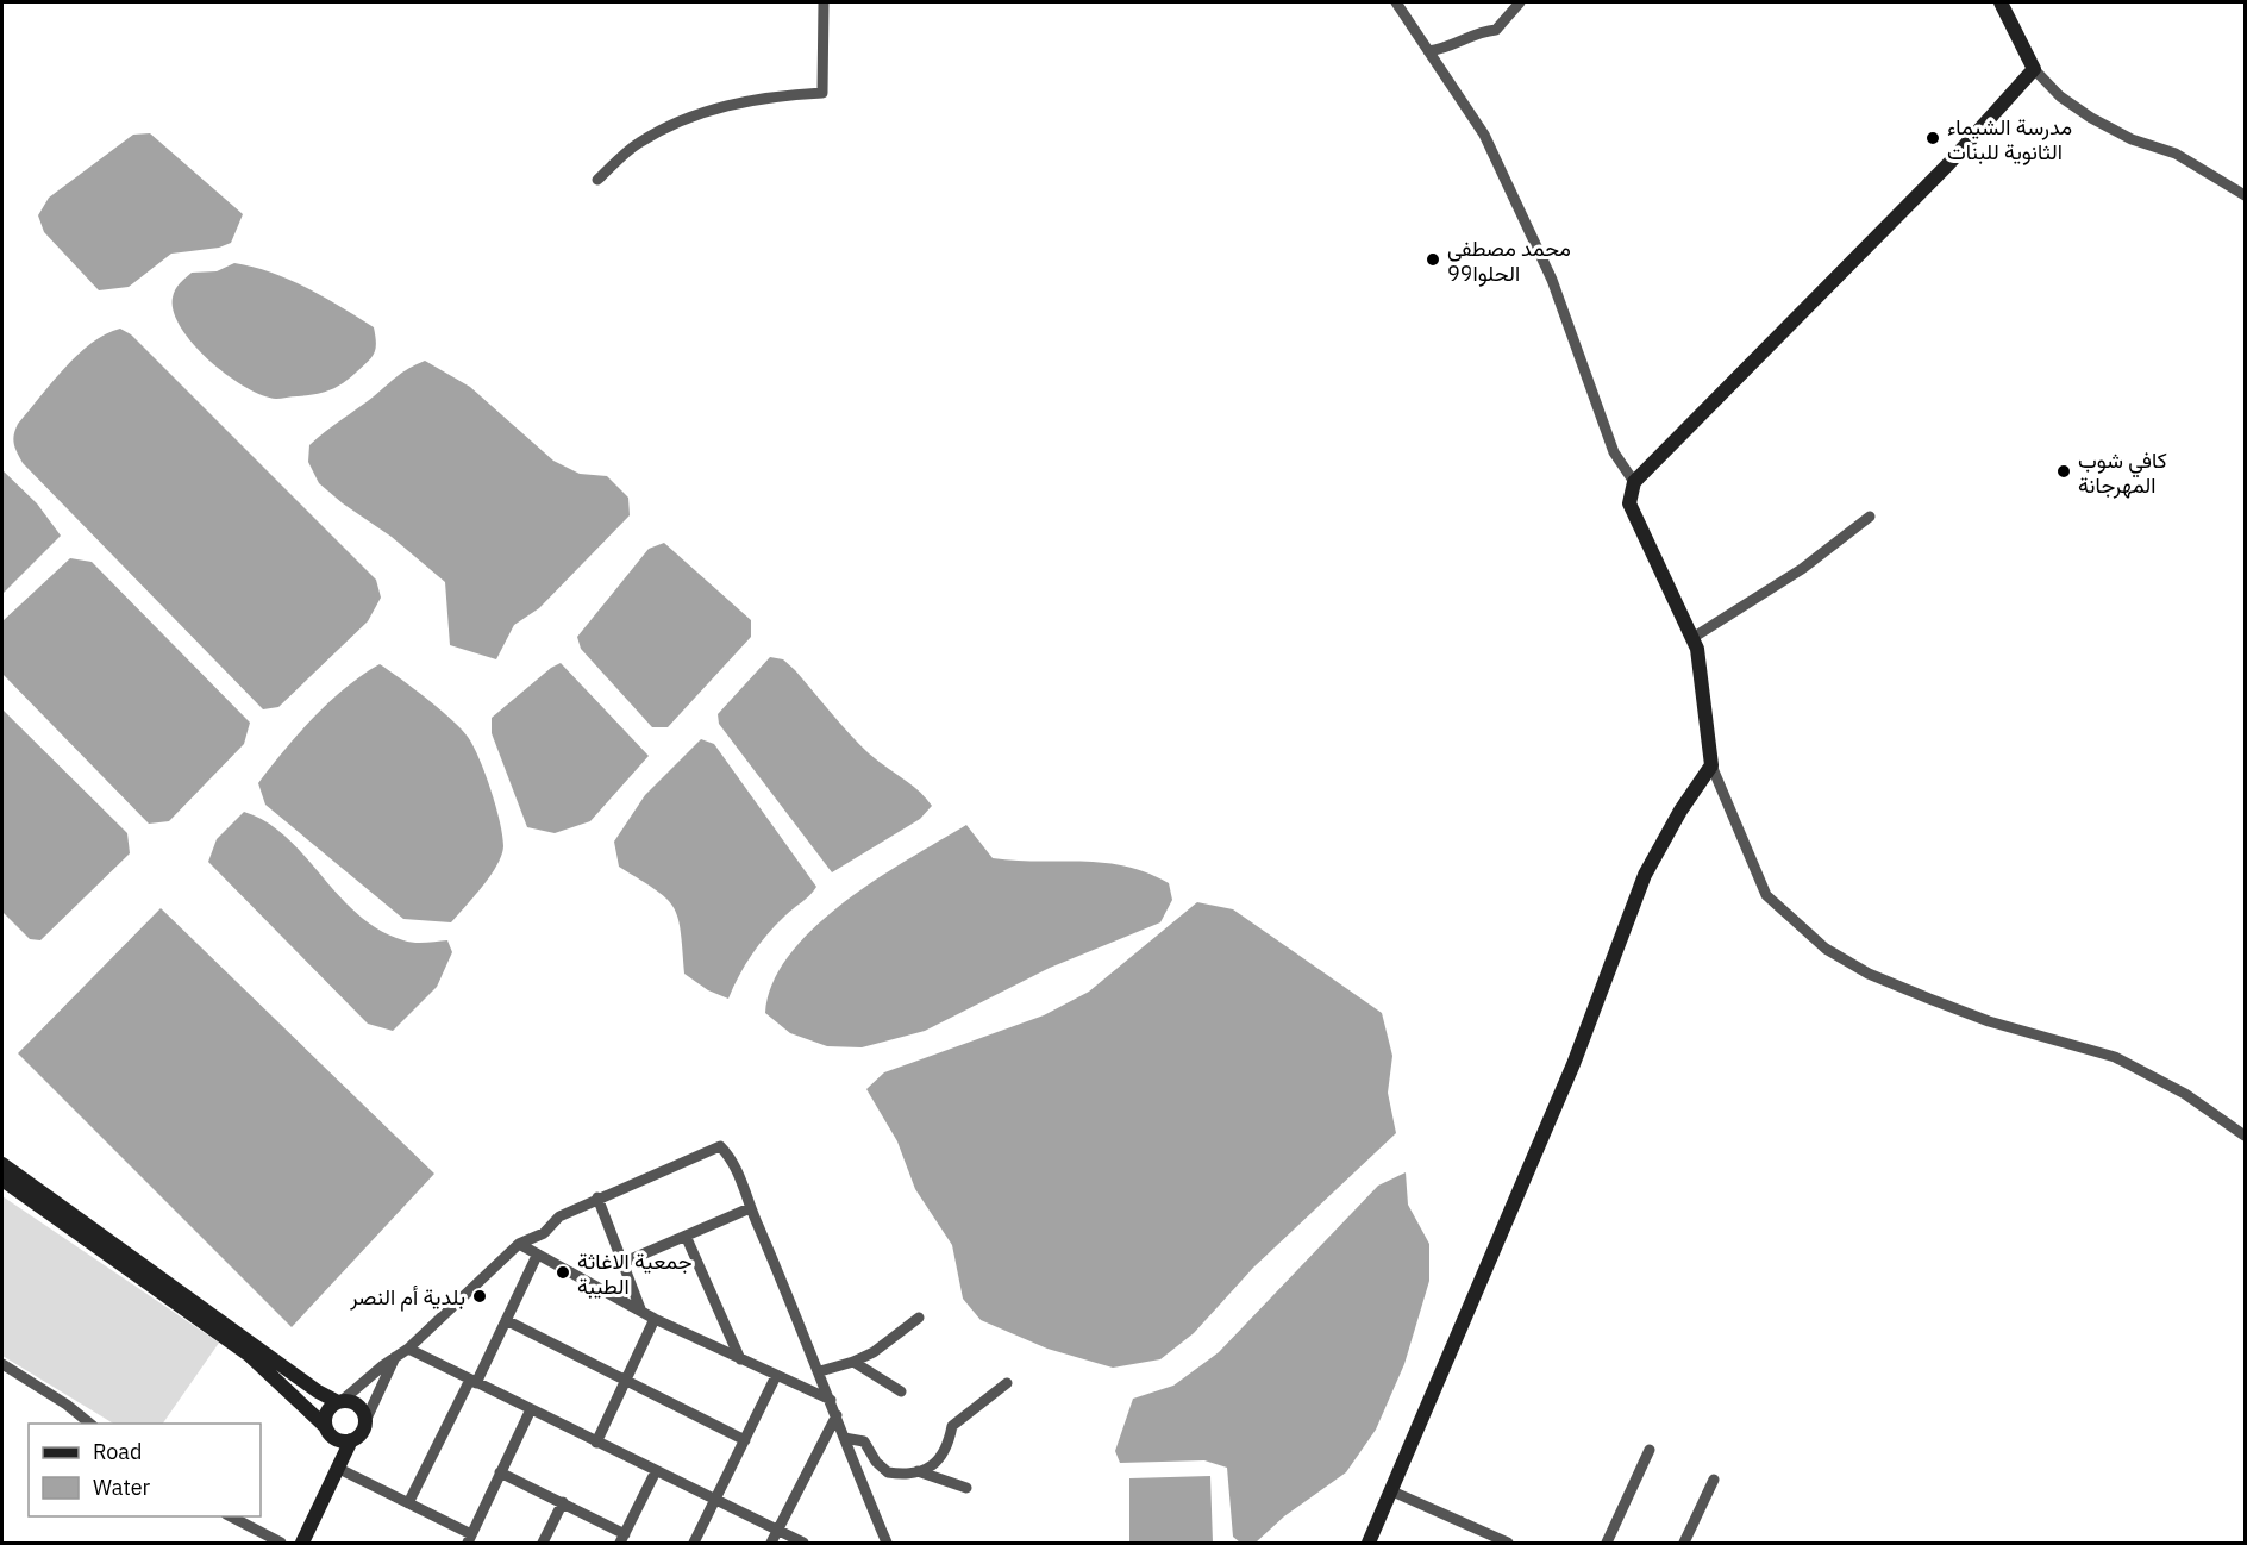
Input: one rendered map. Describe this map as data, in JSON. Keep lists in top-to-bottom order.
{
  "places": [
    "مدرسة الشيماء الثانوية للبنات",
    "محمد مصطفى الحلوا99",
    "كافي شوب المهرجانة",
    "جمعية الاغاثة الطيبة",
    "بلدية أم النصر"
  ],
  "legend": ["Road", "Water"]
}
